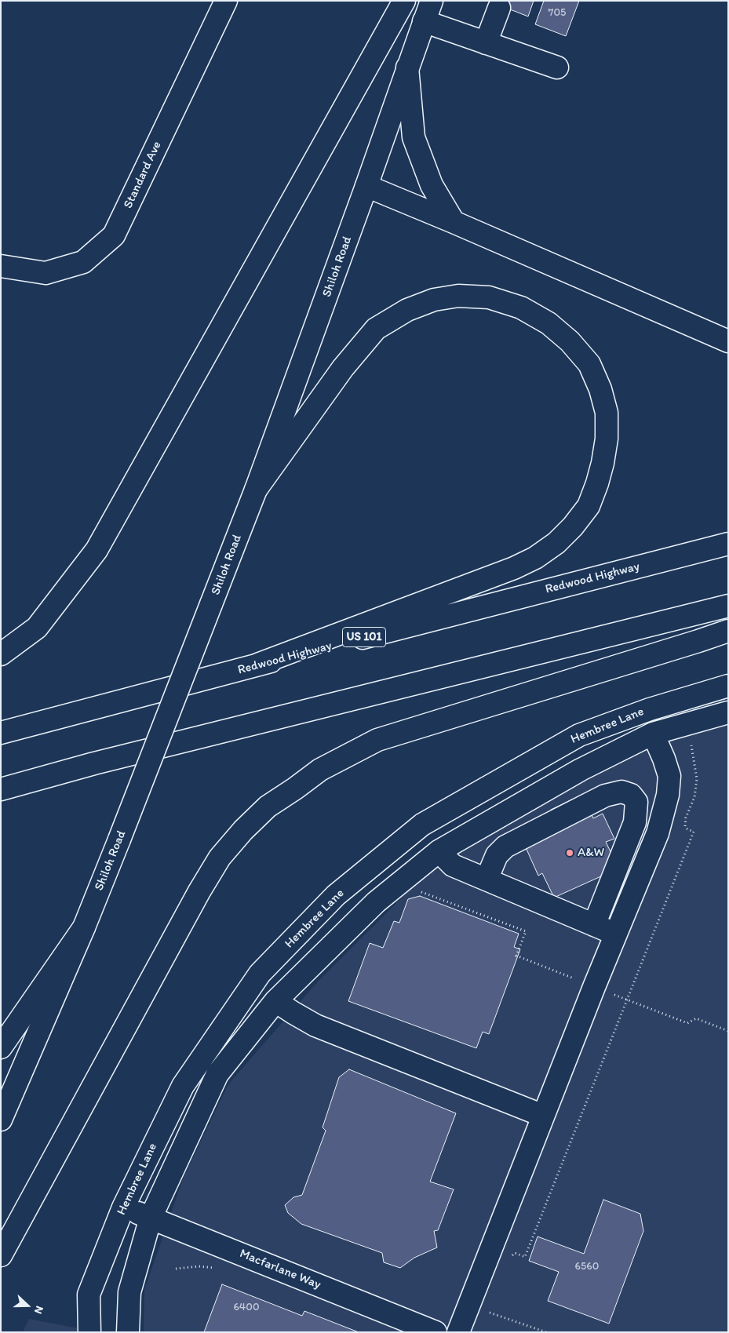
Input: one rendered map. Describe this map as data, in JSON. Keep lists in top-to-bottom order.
{
  "streets": {
    "main road": [
      "Standard Ave",
      "Shiloh Road",
      "Redwood Highway",
      "US 101",
      "Hembree Lane",
      "Macfarlane Way"
    ]
  },
  "crossings": [
    ["Hembree Lane", "Macfarlane Way"]
  ],
  "places": ["A&W"],
  "house_numbers": ["705", "6560", "6400"],
  "north": "right"
}
